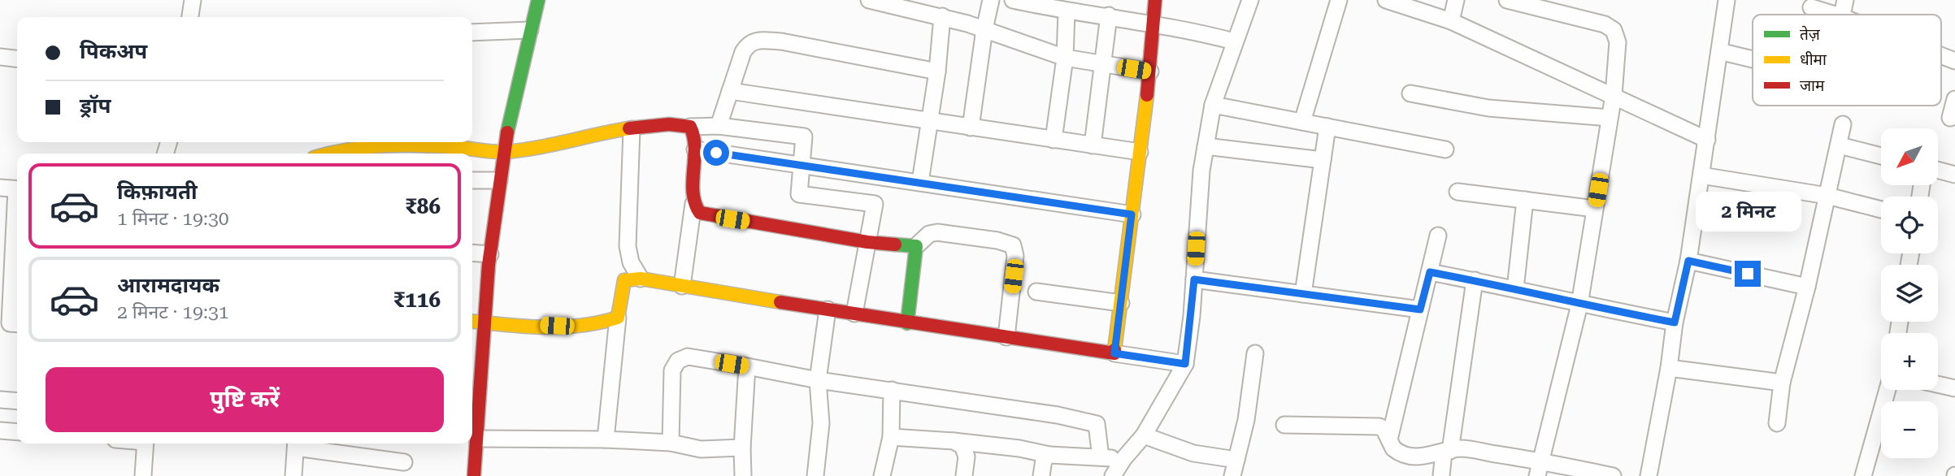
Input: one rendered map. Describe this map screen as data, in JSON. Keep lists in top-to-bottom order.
{
  "legend": ["तेज़", "धीमा", "जाम"],
  "north": "bottom left",
  "page": {
    "banner": ["पिकअप", "ड्रॉप"],
    "map_buttons": ["+", "−"],
    "list": [
      {
        "name": "किफ़ायती",
        "note": "1 मिनट · 19:30",
        "value": "₹86"
      },
      {
        "name": "आरामदायक",
        "note": "2 मिनट · 19:31",
        "value": "₹116"
      }
    ],
    "bubble": "2 मिनट",
    "buttons": "पुष्टि करें"
  }
}
